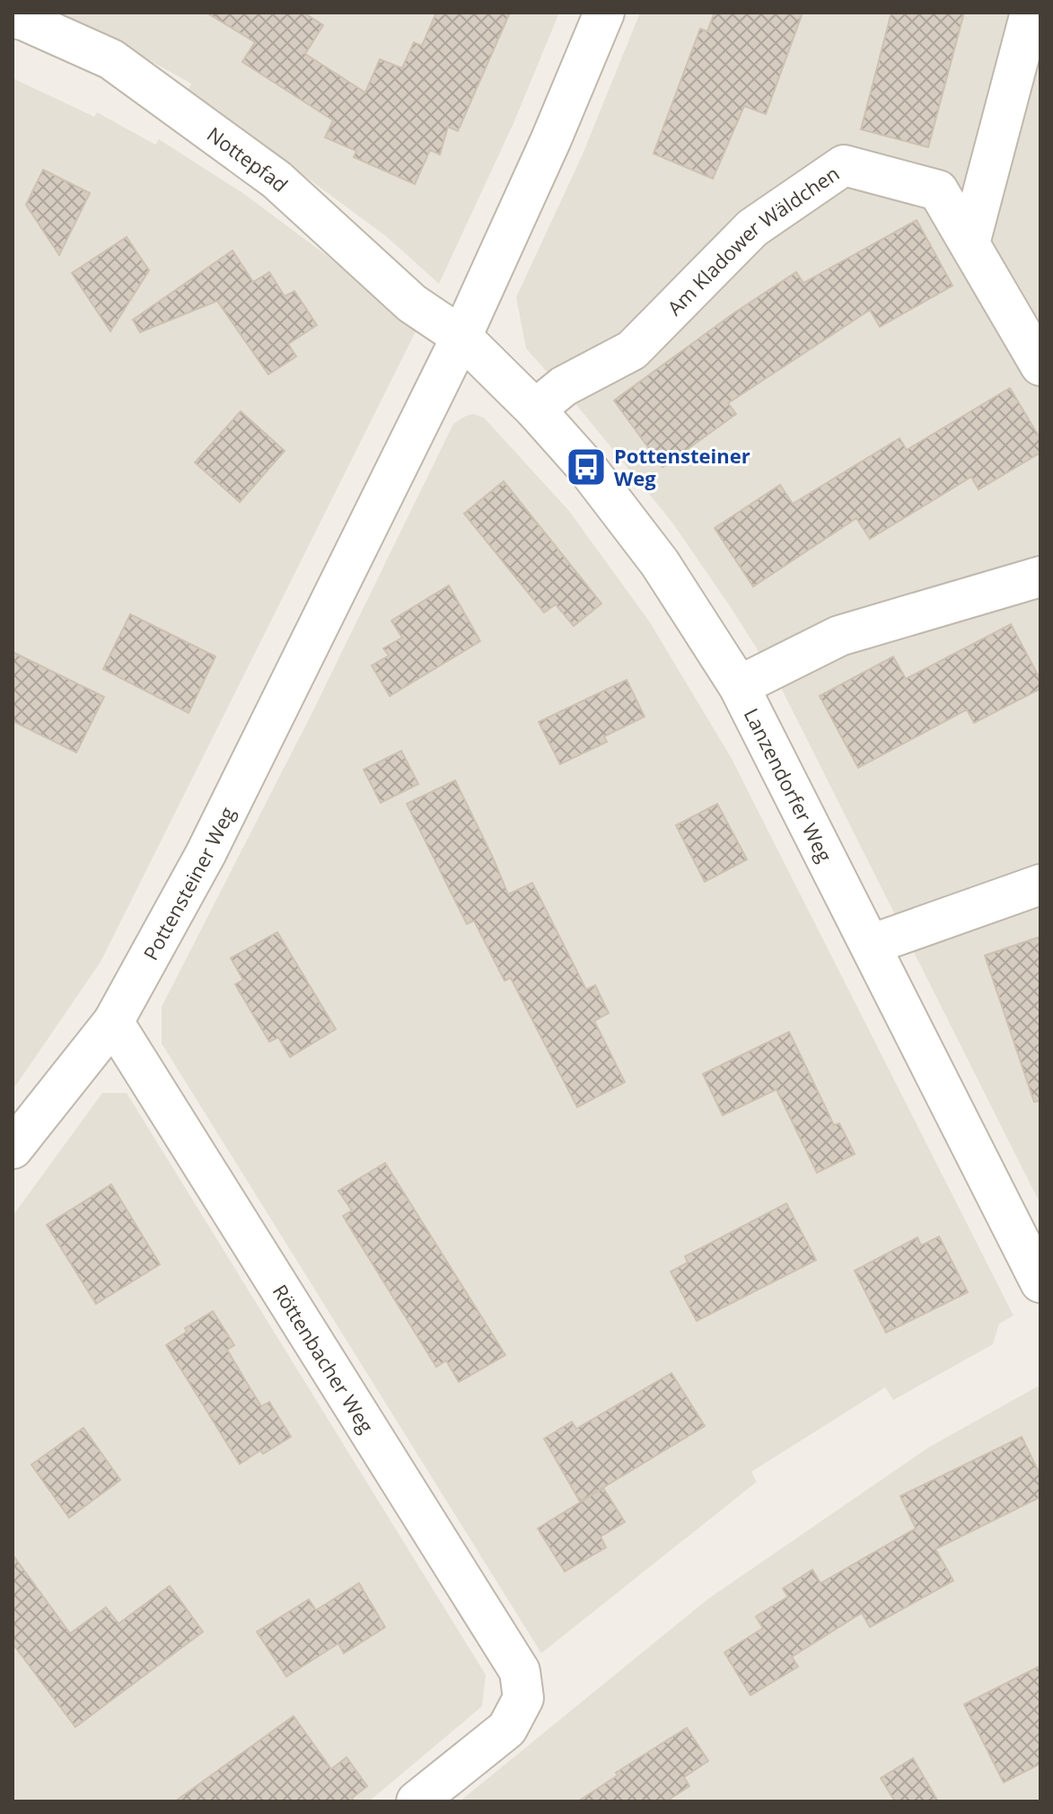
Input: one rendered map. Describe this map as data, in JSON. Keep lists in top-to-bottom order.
{
  "streets": {
    "street": [
      "Nottepfad",
      "Am Kladower Wäldchen",
      "Lanzendorfer Weg",
      "Pottensteiner Weg",
      "Röttenbacher Weg"
    ]
  },
  "crossings": [
    ["Nottepfad", "Lanzendorfer Weg"],
    ["Nottepfad", "Pottensteiner Weg"],
    ["Am Kladower Wäldchen", "Lanzendorfer Weg"],
    ["Lanzendorfer Weg", "Pottensteiner Weg"],
    ["Pottensteiner Weg", "Röttenbacher Weg"]
  ],
  "places": {
    "bus stop": ["Pottensteiner Weg"]
  }
}
